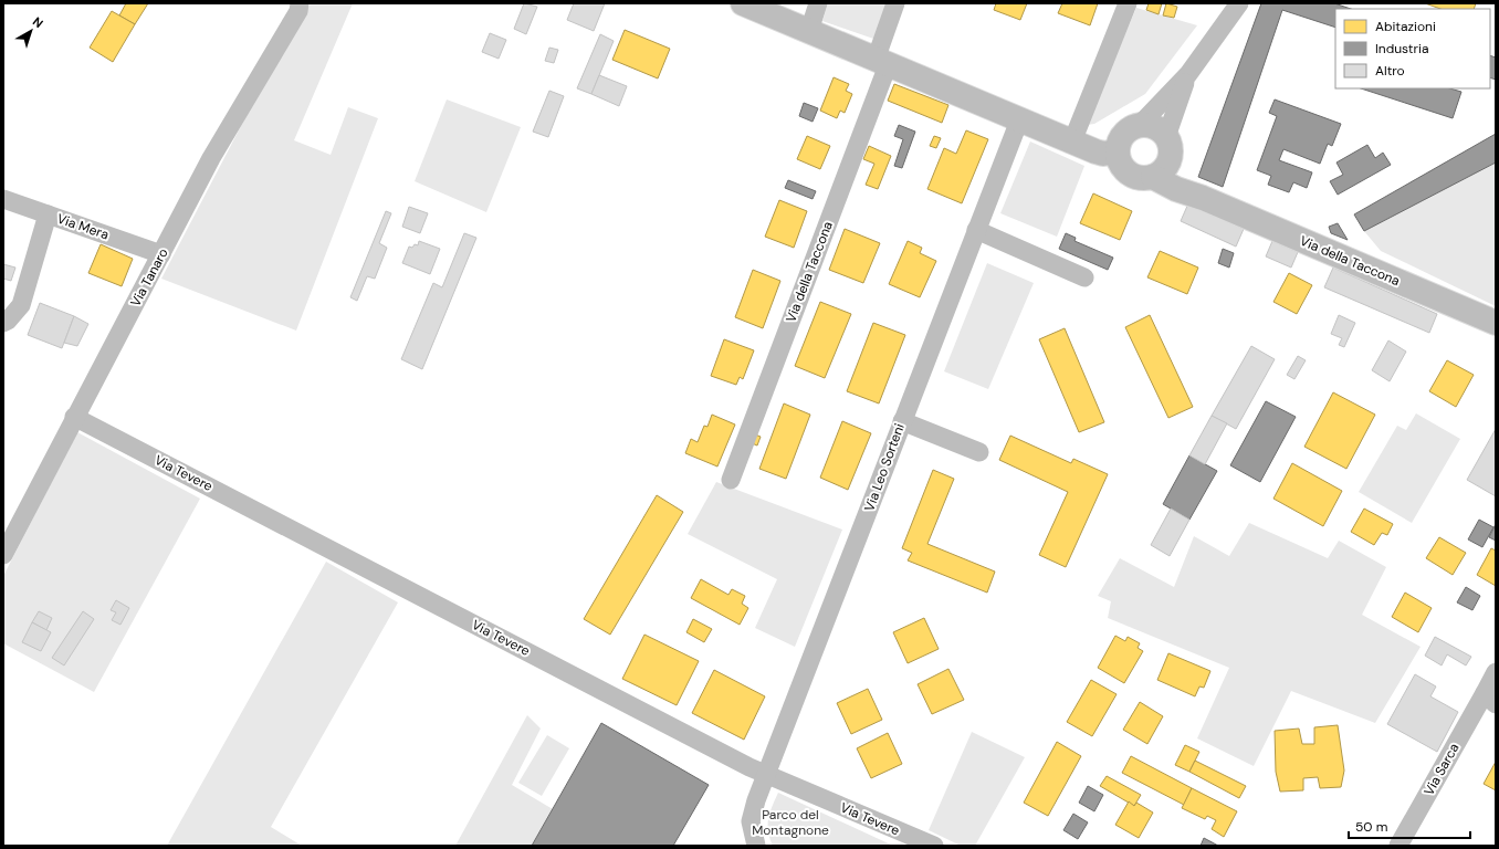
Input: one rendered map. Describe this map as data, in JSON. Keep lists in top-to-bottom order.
{
  "streets": {
    "main road": ["Via della Taccona"],
    "street": [
      "Via Mera",
      "Via Tanaro",
      "Via Leo Sorteni",
      "Via Tevere",
      "Via Sarca"
    ]
  },
  "crossings": [
    ["Via Mera", "Via Tanaro"],
    ["Via Tanaro", "Via Tevere"],
    ["Via Leo Sorteni", "Via Tevere"]
  ],
  "parks": ["Parco del Montagnone"],
  "legend": ["Abitazioni", "Industria", "Altro"],
  "scale_bar": "50 m",
  "north": "top right"
}
